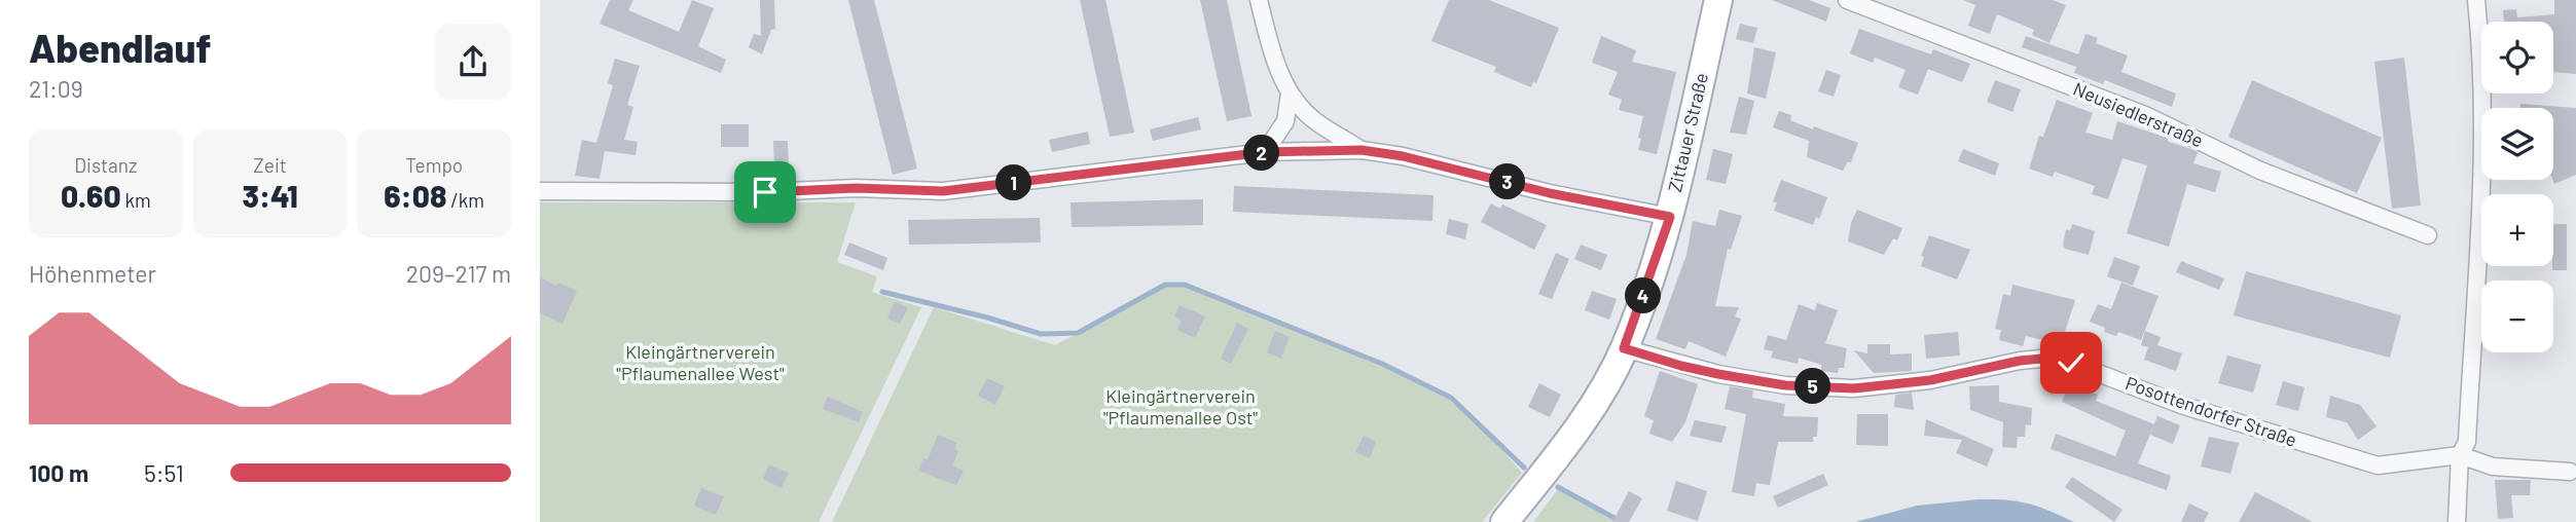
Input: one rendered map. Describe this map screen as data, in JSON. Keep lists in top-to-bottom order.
{
  "streets": {
    "main road": ["Zittauer Straße"],
    "street": ["Neusiedlerstraße", "Posottendorfer Straße"]
  },
  "crossings": [
    ["Zittauer Straße", "Posottendorfer Straße"]
  ],
  "parks": ["Kleingärtnerverein \"Pflaumenallee West\"", "Kleingärtnerverein \"Pflaumenallee Ost\""],
  "page": {
    "heading": ["Abendlauf", "21:09"],
    "map_buttons": ["+", "−"],
    "stats": [
      ["Distanz", "0.60 km"],
      ["Zeit", "3:41"],
      ["Tempo", "6:08 /km"]
    ],
    "pins": [
      "2",
      "3",
      "1",
      "4",
      "5"
    ],
    "chart": ["Höhenmeter", "209–217 m"],
    "list": [
      {
        "name": "100 m",
        "note": "5:51"
      }
    ]
  }
}
